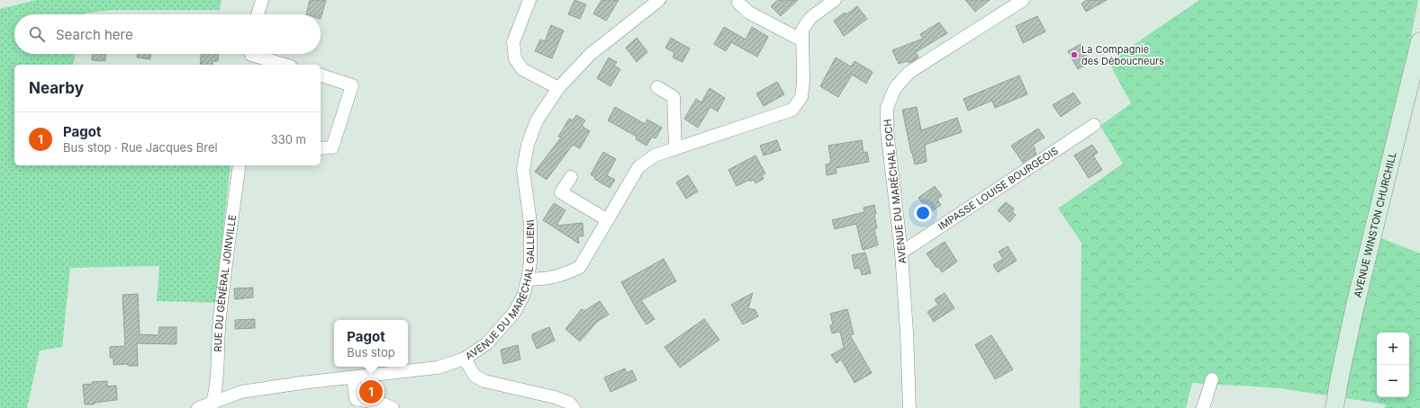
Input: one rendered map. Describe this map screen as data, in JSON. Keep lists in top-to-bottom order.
{
  "streets": {
    "main road": ["AVENUE WINSTON CHURCHILL"],
    "street": [
      "IMPASSE LOUISE BOURGEOIS",
      "AVENUE DU MARÉCHAL FOCH",
      "RUE DU GÉNÉRAL JOINVILLE",
      "AVENUE DU MARÉCHAL GALLIENI"
    ]
  },
  "crossings": [
    ["IMPASSE LOUISE BOURGEOIS", "AVENUE DU MARÉCHAL FOCH"],
    ["RUE DU GÉNÉRAL JOINVILLE", "AVENUE DU MARÉCHAL GALLIENI"]
  ],
  "places": ["La Compagnie des Déboucheurs"],
  "page": {
    "search": "Search here",
    "heading": "Nearby",
    "list": [
      {
        "mark": "1",
        "name": "Pagot",
        "note": "Bus stop · Rue Jacques Brel",
        "value": "330 m"
      }
    ],
    "popup": ["Pagot", "Bus stop"],
    "map_buttons": ["+", "−"],
    "pins": "1"
  }
}
